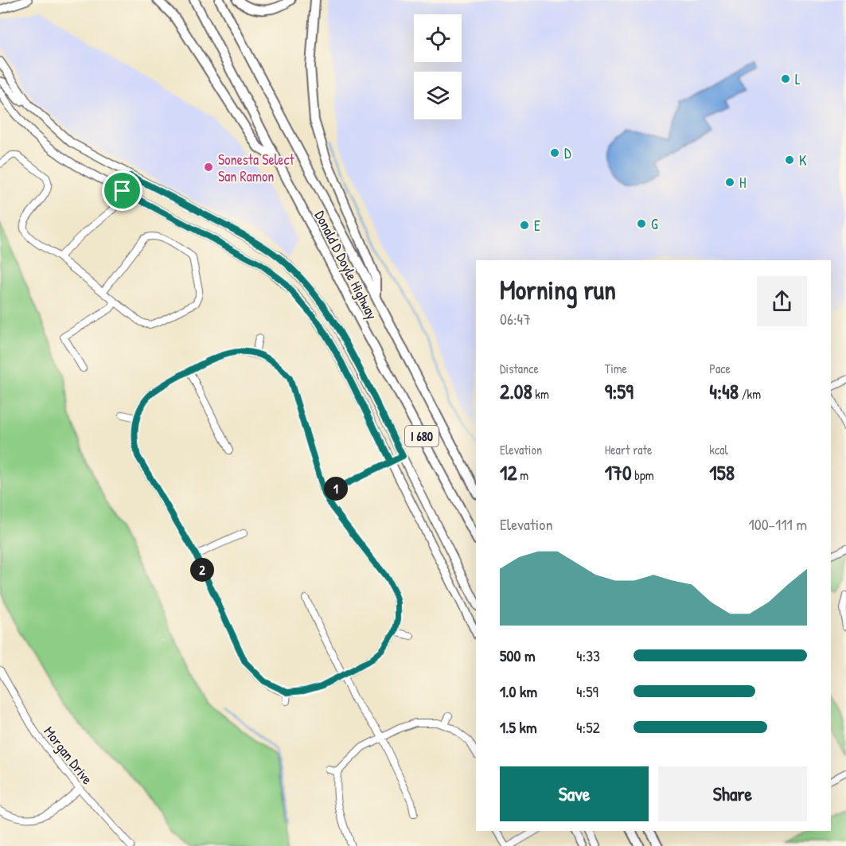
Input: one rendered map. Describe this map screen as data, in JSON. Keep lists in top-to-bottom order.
{
  "streets": {
    "highway": ["Donald D Doyle Highway", "I 680"],
    "street": ["Morgan Drive"]
  },
  "places": [
    "L",
    "D",
    "K",
    "Sonesta Select San Ramon",
    "H",
    "G",
    "E"
  ],
  "page": {
    "heading": ["Morning run", "06:47"],
    "stats": [
      ["Distance", "2.08 km"],
      ["Time", "9:59"],
      ["Pace", "4:48 /km"],
      ["Elevation", "12 m"],
      ["Heart rate", "170 bpm"],
      ["kcal", "158"]
    ],
    "pins": ["1", "2"],
    "chart": ["Elevation", "100–111 m"],
    "list": [
      {
        "name": "500 m",
        "note": "4:33"
      },
      {
        "name": "1.0 km",
        "note": "4:59"
      },
      {
        "name": "1.5 km",
        "note": "4:52"
      }
    ],
    "buttons": ["Save", "Share"]
  }
}
